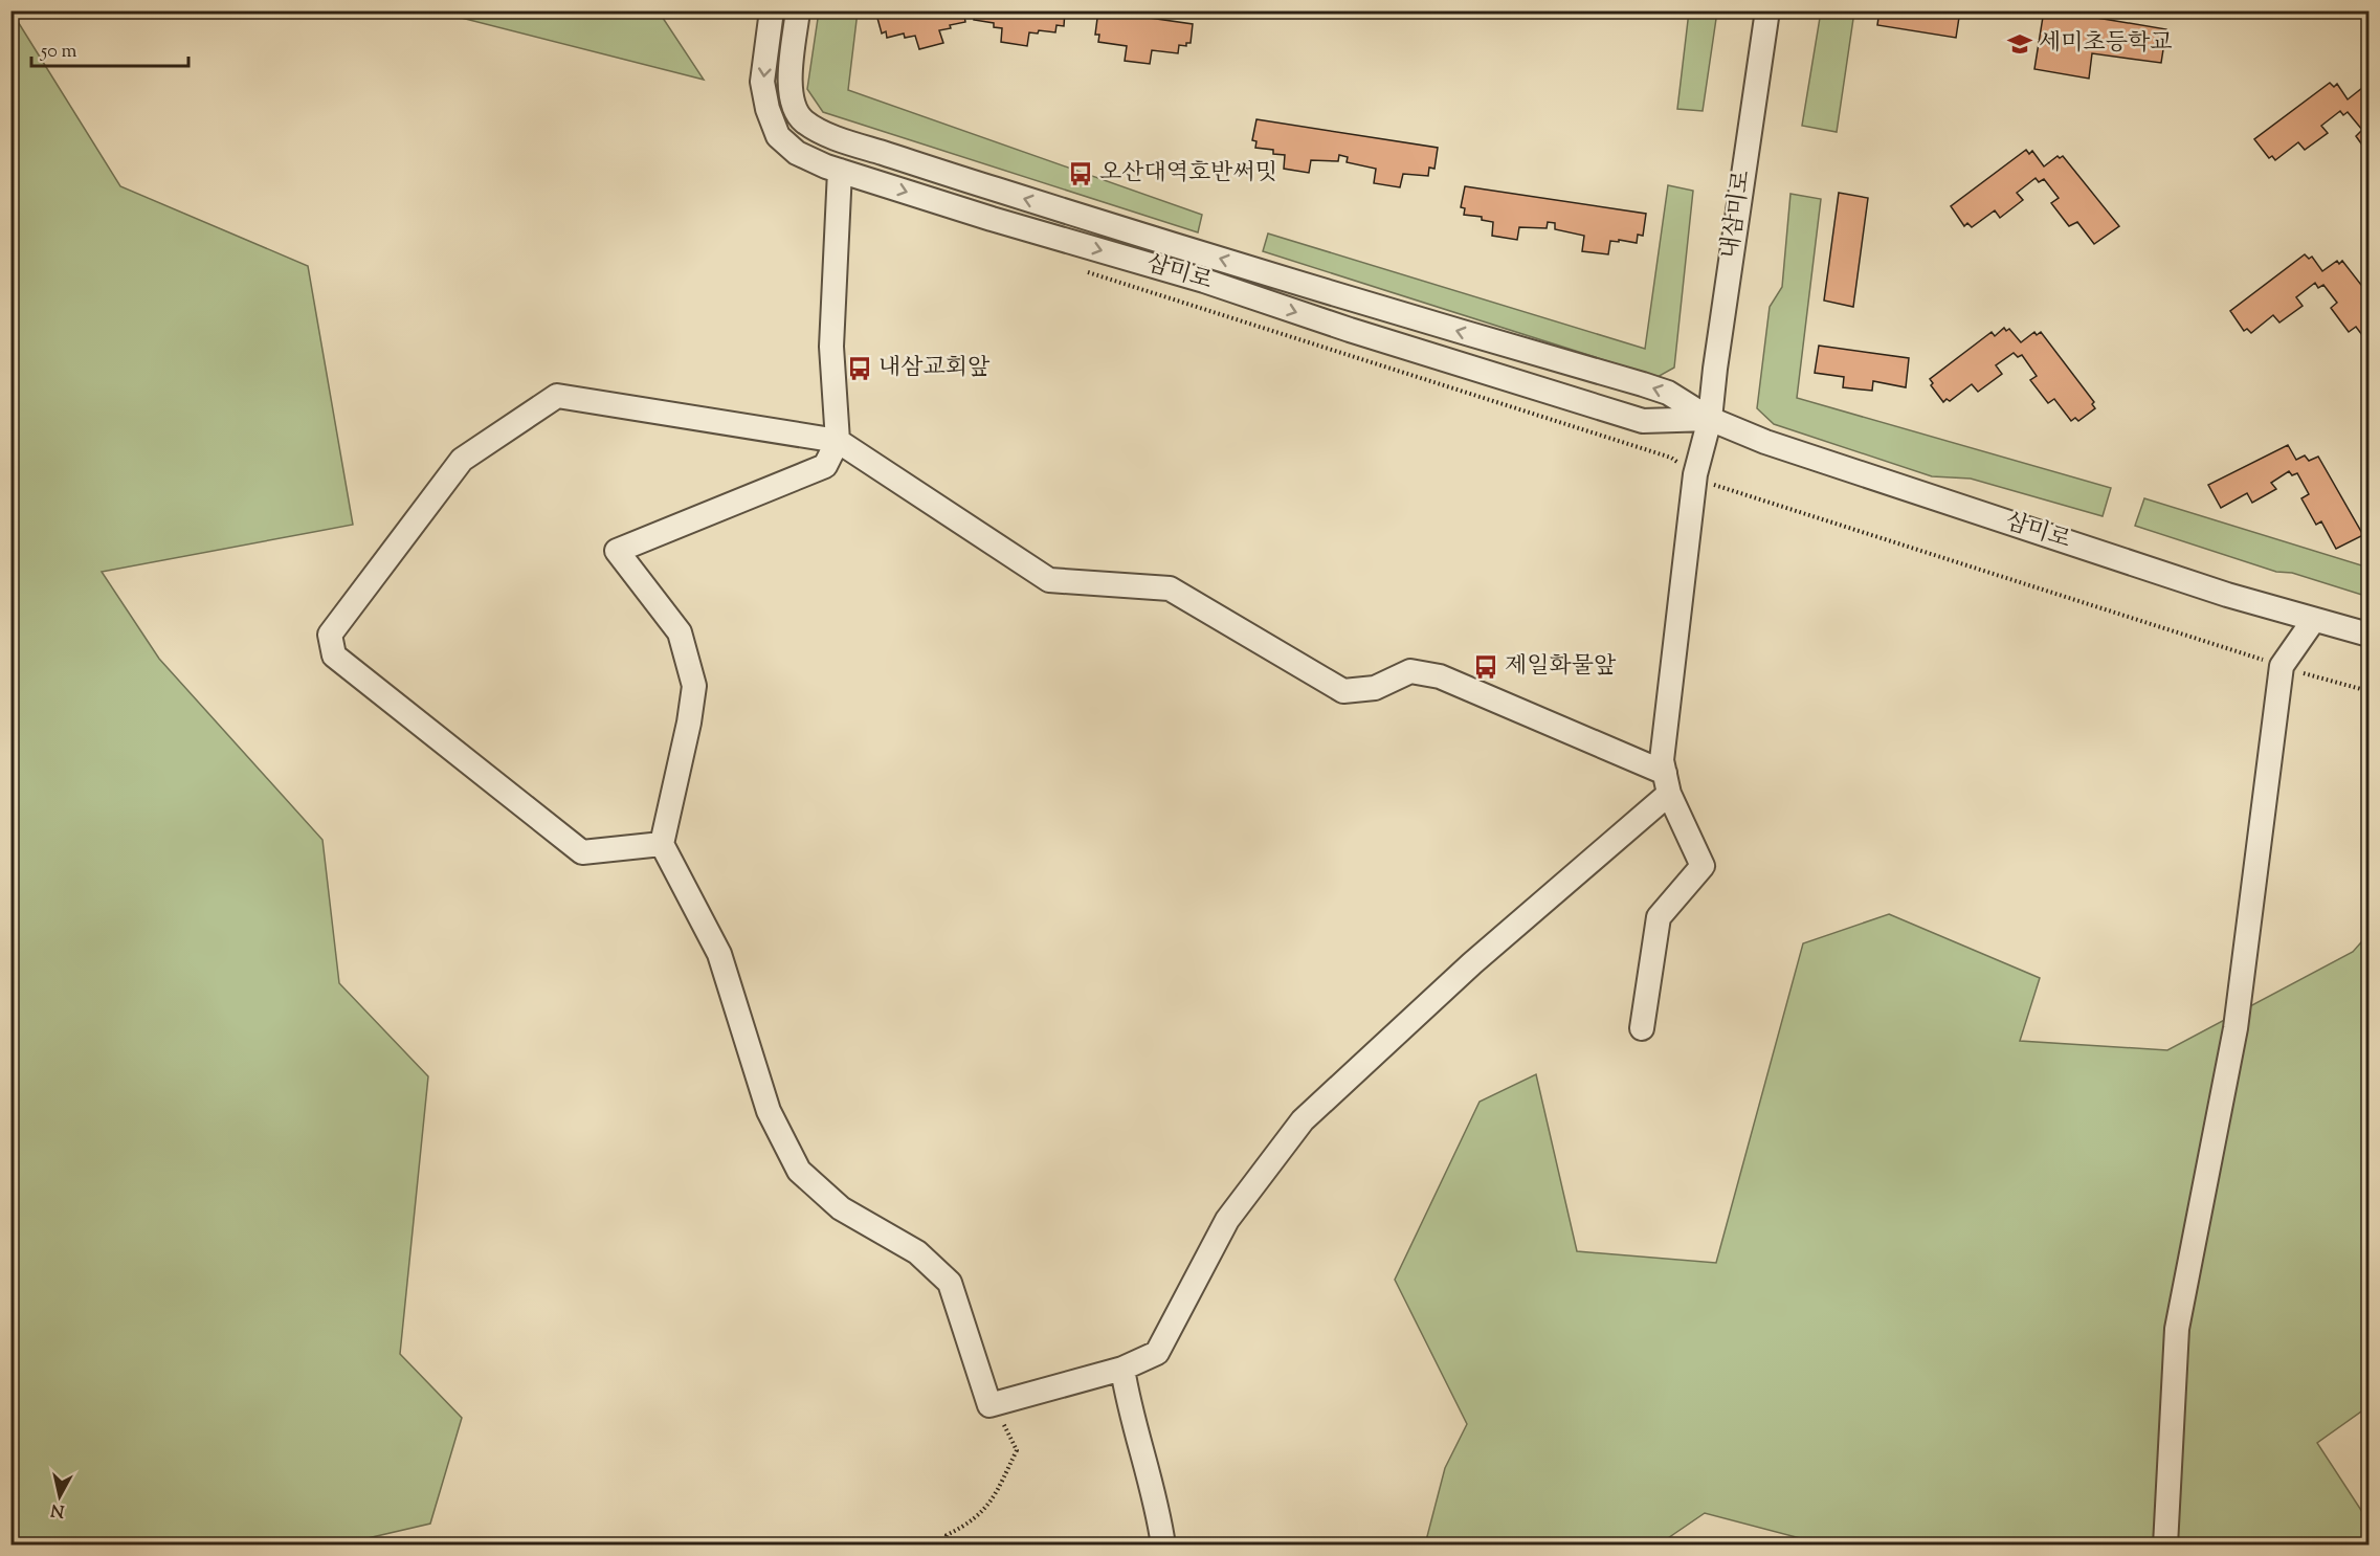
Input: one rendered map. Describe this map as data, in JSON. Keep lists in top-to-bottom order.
{
  "streets": {
    "street": ["내삼미로", "삼미로"]
  },
  "crossings": [
    ["내삼미로", "삼미로"]
  ],
  "places": {
    "school or university": ["세미초등학교"],
    "bus stop": ["오산대역호반써밋", "내삼교회앞", "제일화물앞"]
  },
  "scale_bar": "50 m",
  "north": "bottom"
}
